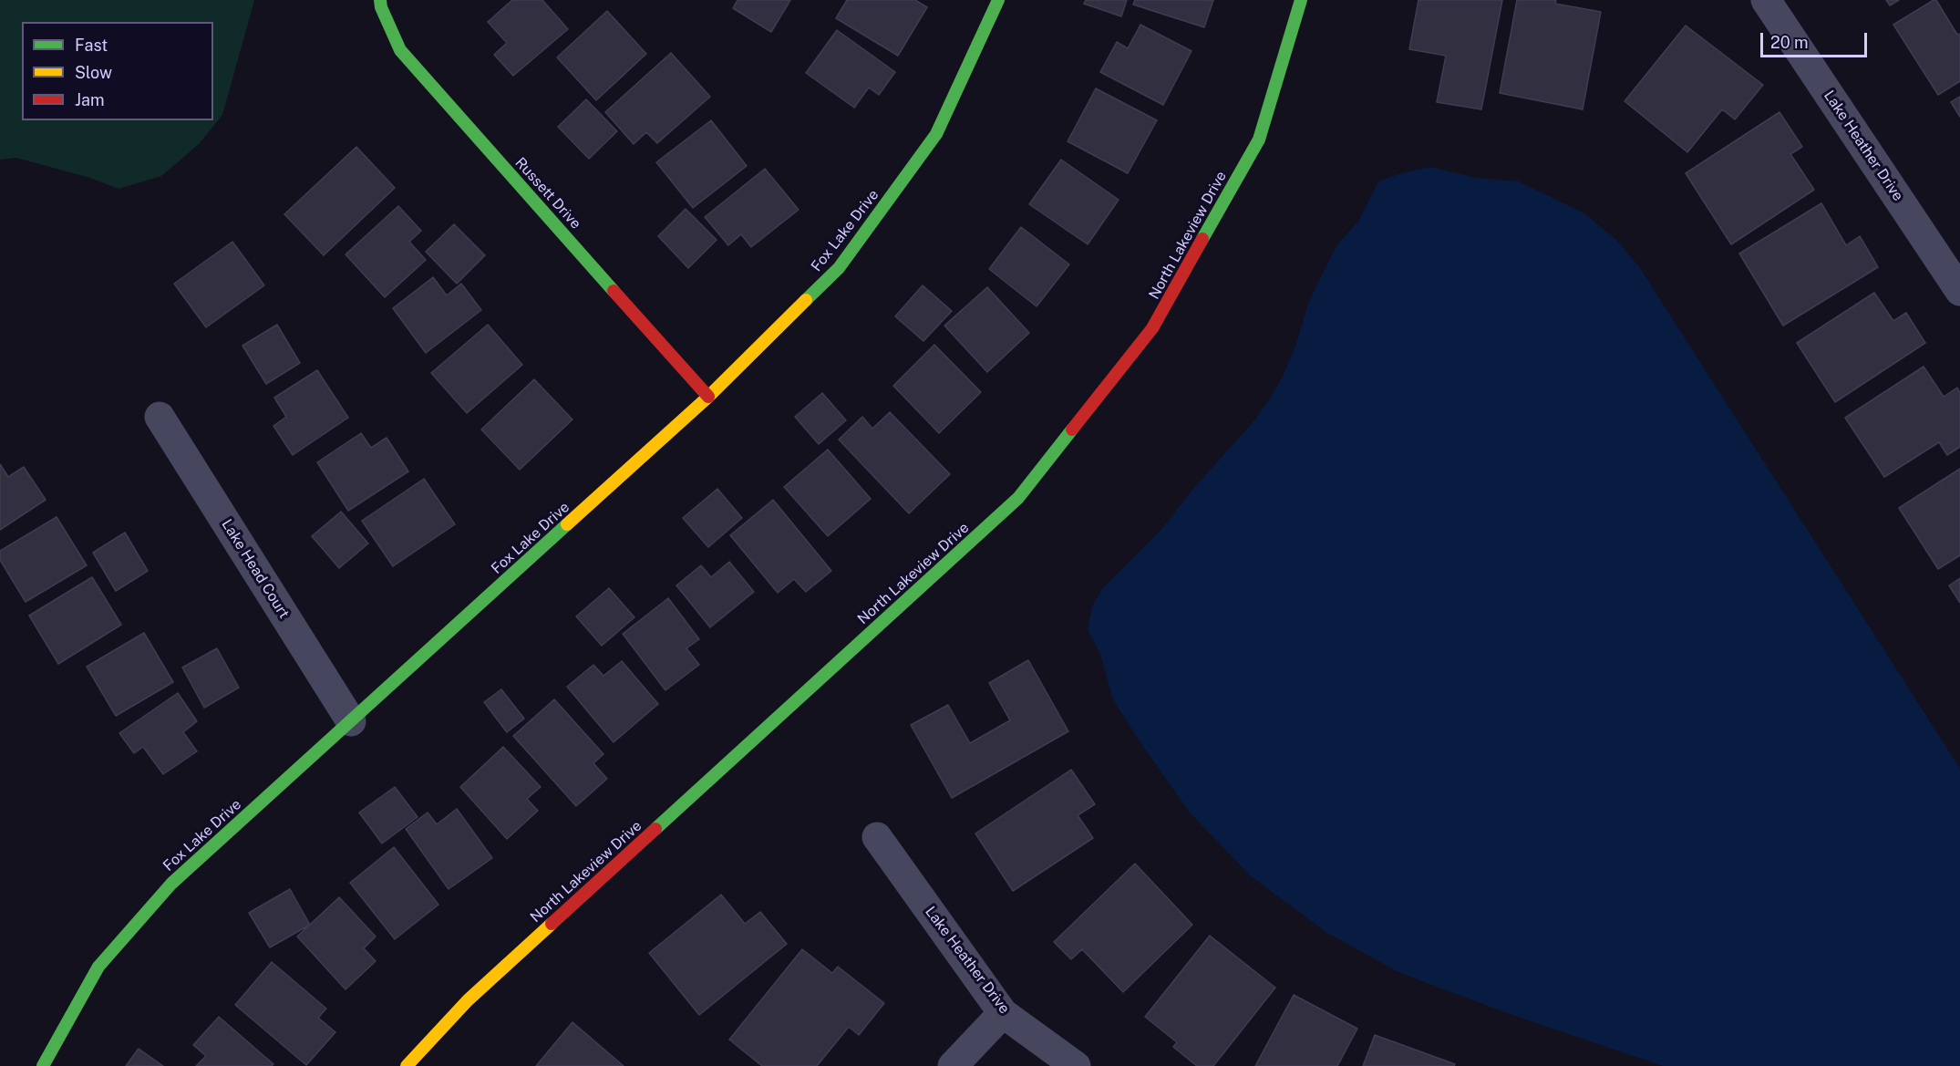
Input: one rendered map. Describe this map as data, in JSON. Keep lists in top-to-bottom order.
{
  "streets": {
    "street": [
      "Lake Heather Drive",
      "Russett Drive",
      "Fox Lake Drive",
      "North Lakeview Drive",
      "Lake Head Court"
    ]
  },
  "crossings": [
    ["Russett Drive", "Fox Lake Drive"],
    ["Fox Lake Drive", "Lake Head Court"]
  ],
  "legend": ["Fast", "Slow", "Jam"],
  "scale_bar": "20 m"
}
